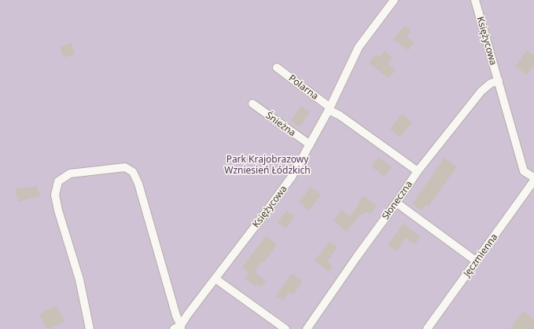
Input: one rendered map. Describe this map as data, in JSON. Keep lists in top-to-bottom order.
{
  "streets": {
    "street": [
      "Księżycowa",
      "Polarna",
      "Śnieżna",
      "Słoneczna",
      "Jęczmienna"
    ]
  },
  "crossings": [
    ["Księżycowa", "Polarna"],
    ["Księżycowa", "Śnieżna"],
    ["Księżycowa", "Słoneczna"],
    ["Polarna", "Słoneczna"]
  ],
  "parks": ["Park Krajobrazowy Wzniesień Łódzkich"]
}
